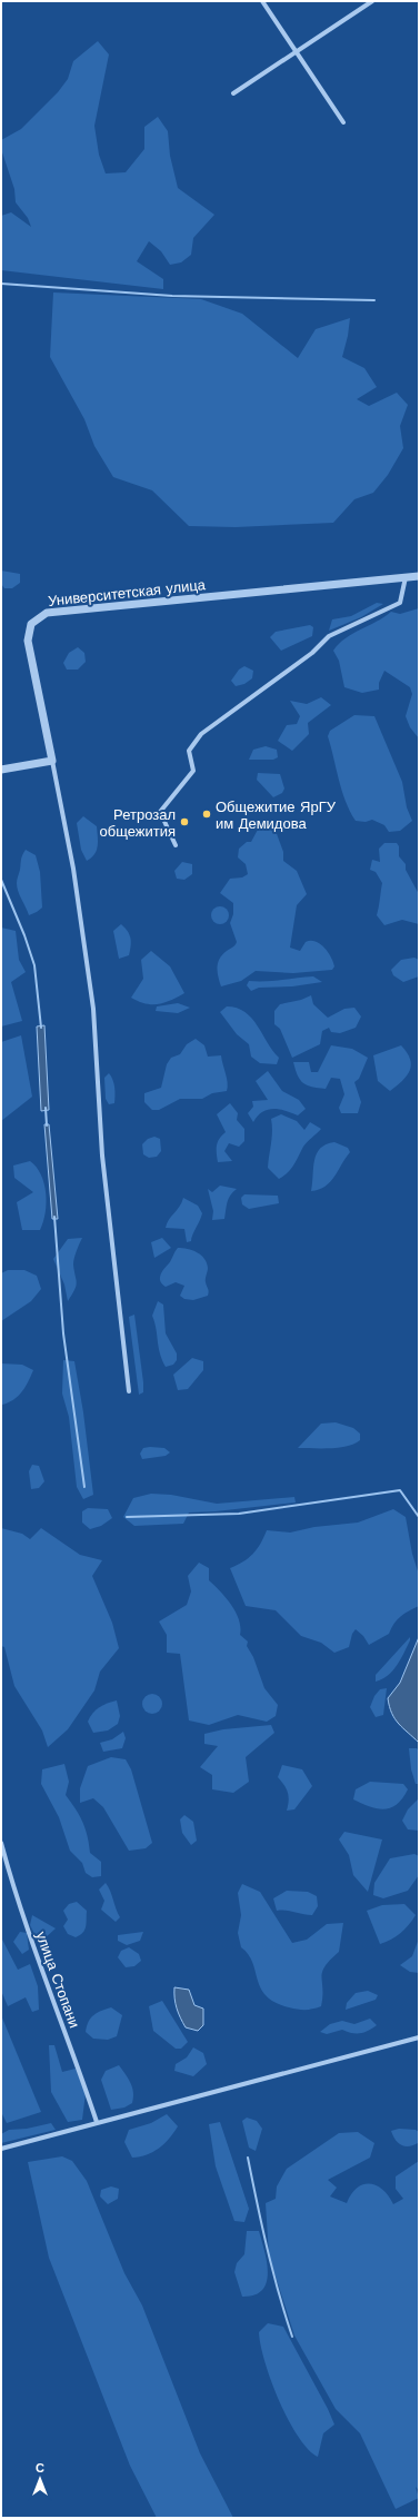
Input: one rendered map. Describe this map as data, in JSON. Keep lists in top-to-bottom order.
{
  "streets": {
    "street": ["Университетская улица", "улица Стопани"]
  },
  "places": ["Общежитие ЯрГУ им Демидова", "Ретрозал общежития"],
  "north": "top"
}
